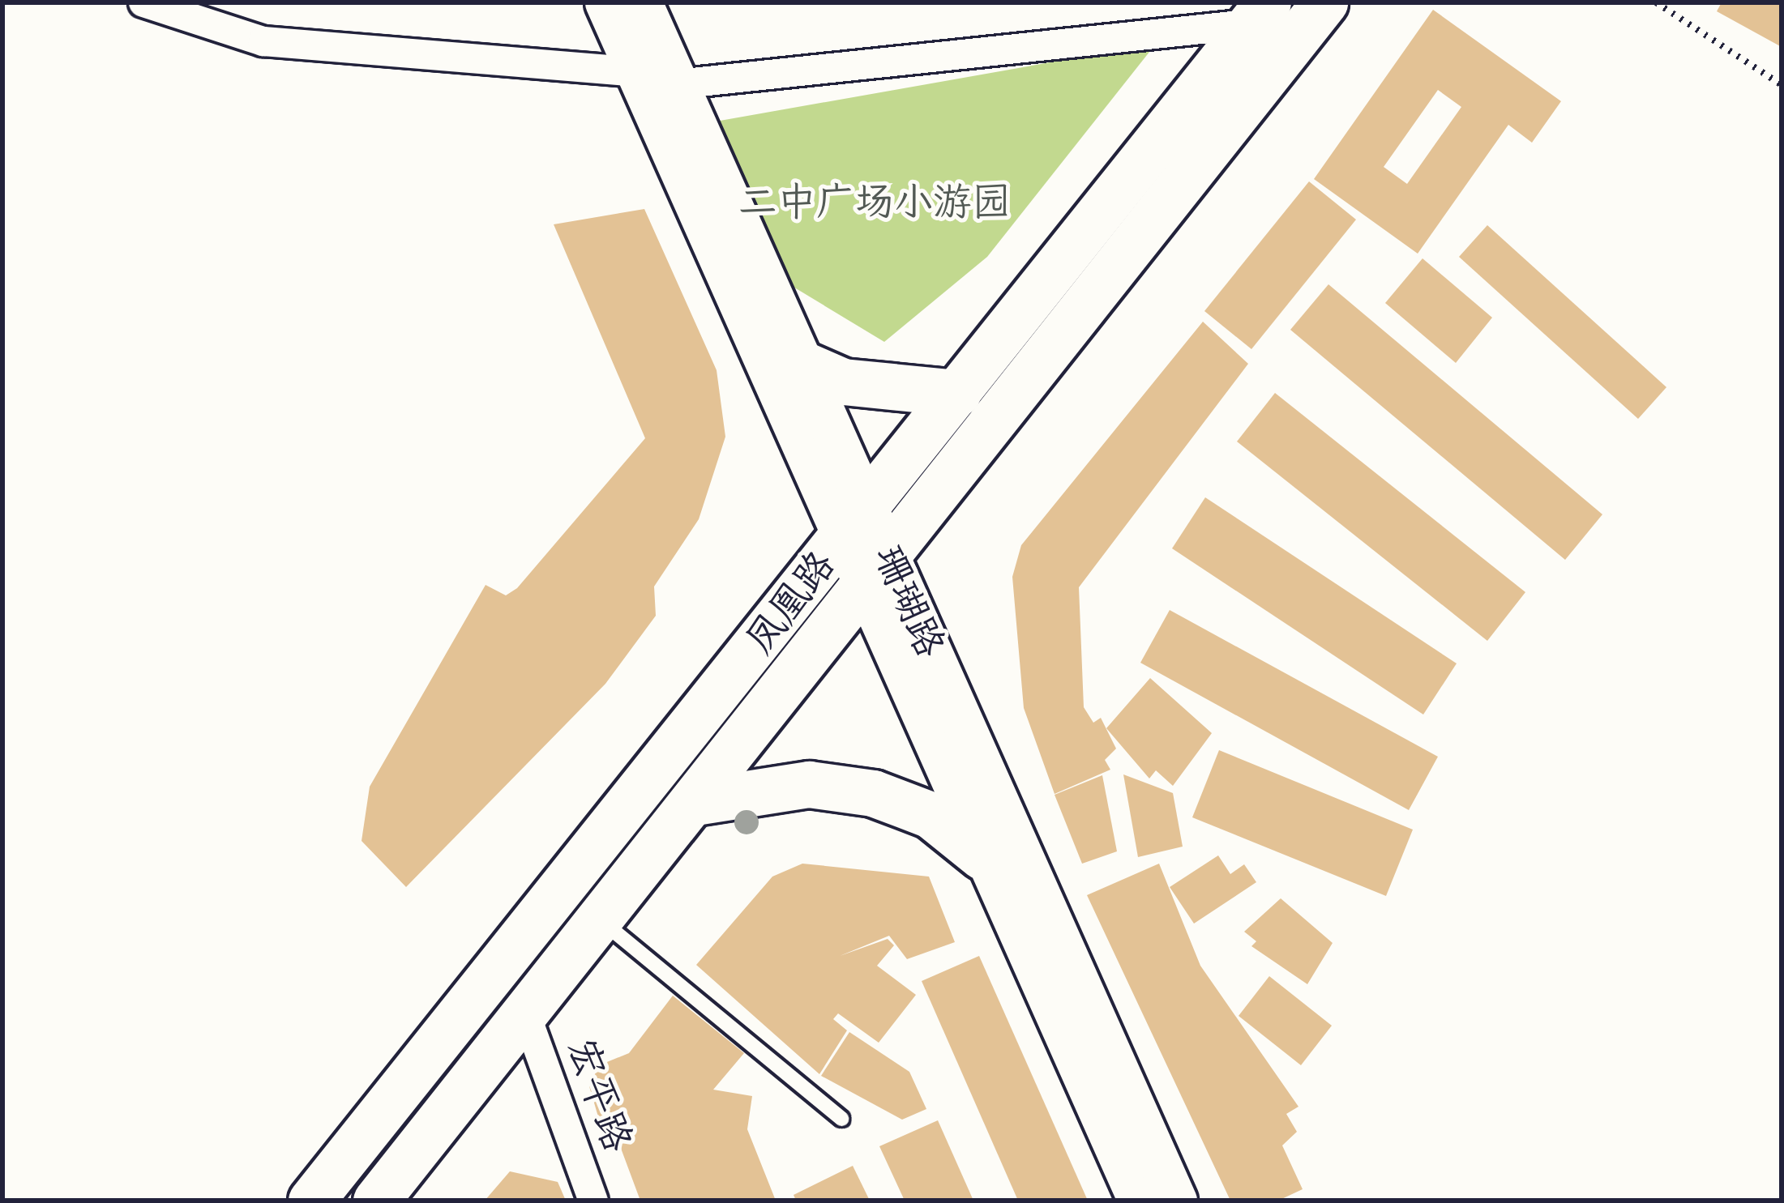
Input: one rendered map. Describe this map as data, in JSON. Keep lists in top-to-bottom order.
{
  "streets": {
    "main road": ["珊瑚路", "凤凰路"],
    "street": ["宏平路"]
  },
  "crossings": [
    ["珊瑚路", "凤凰路"],
    ["凤凰路", "宏平路"]
  ],
  "parks": ["二中广场小游园"]
}
